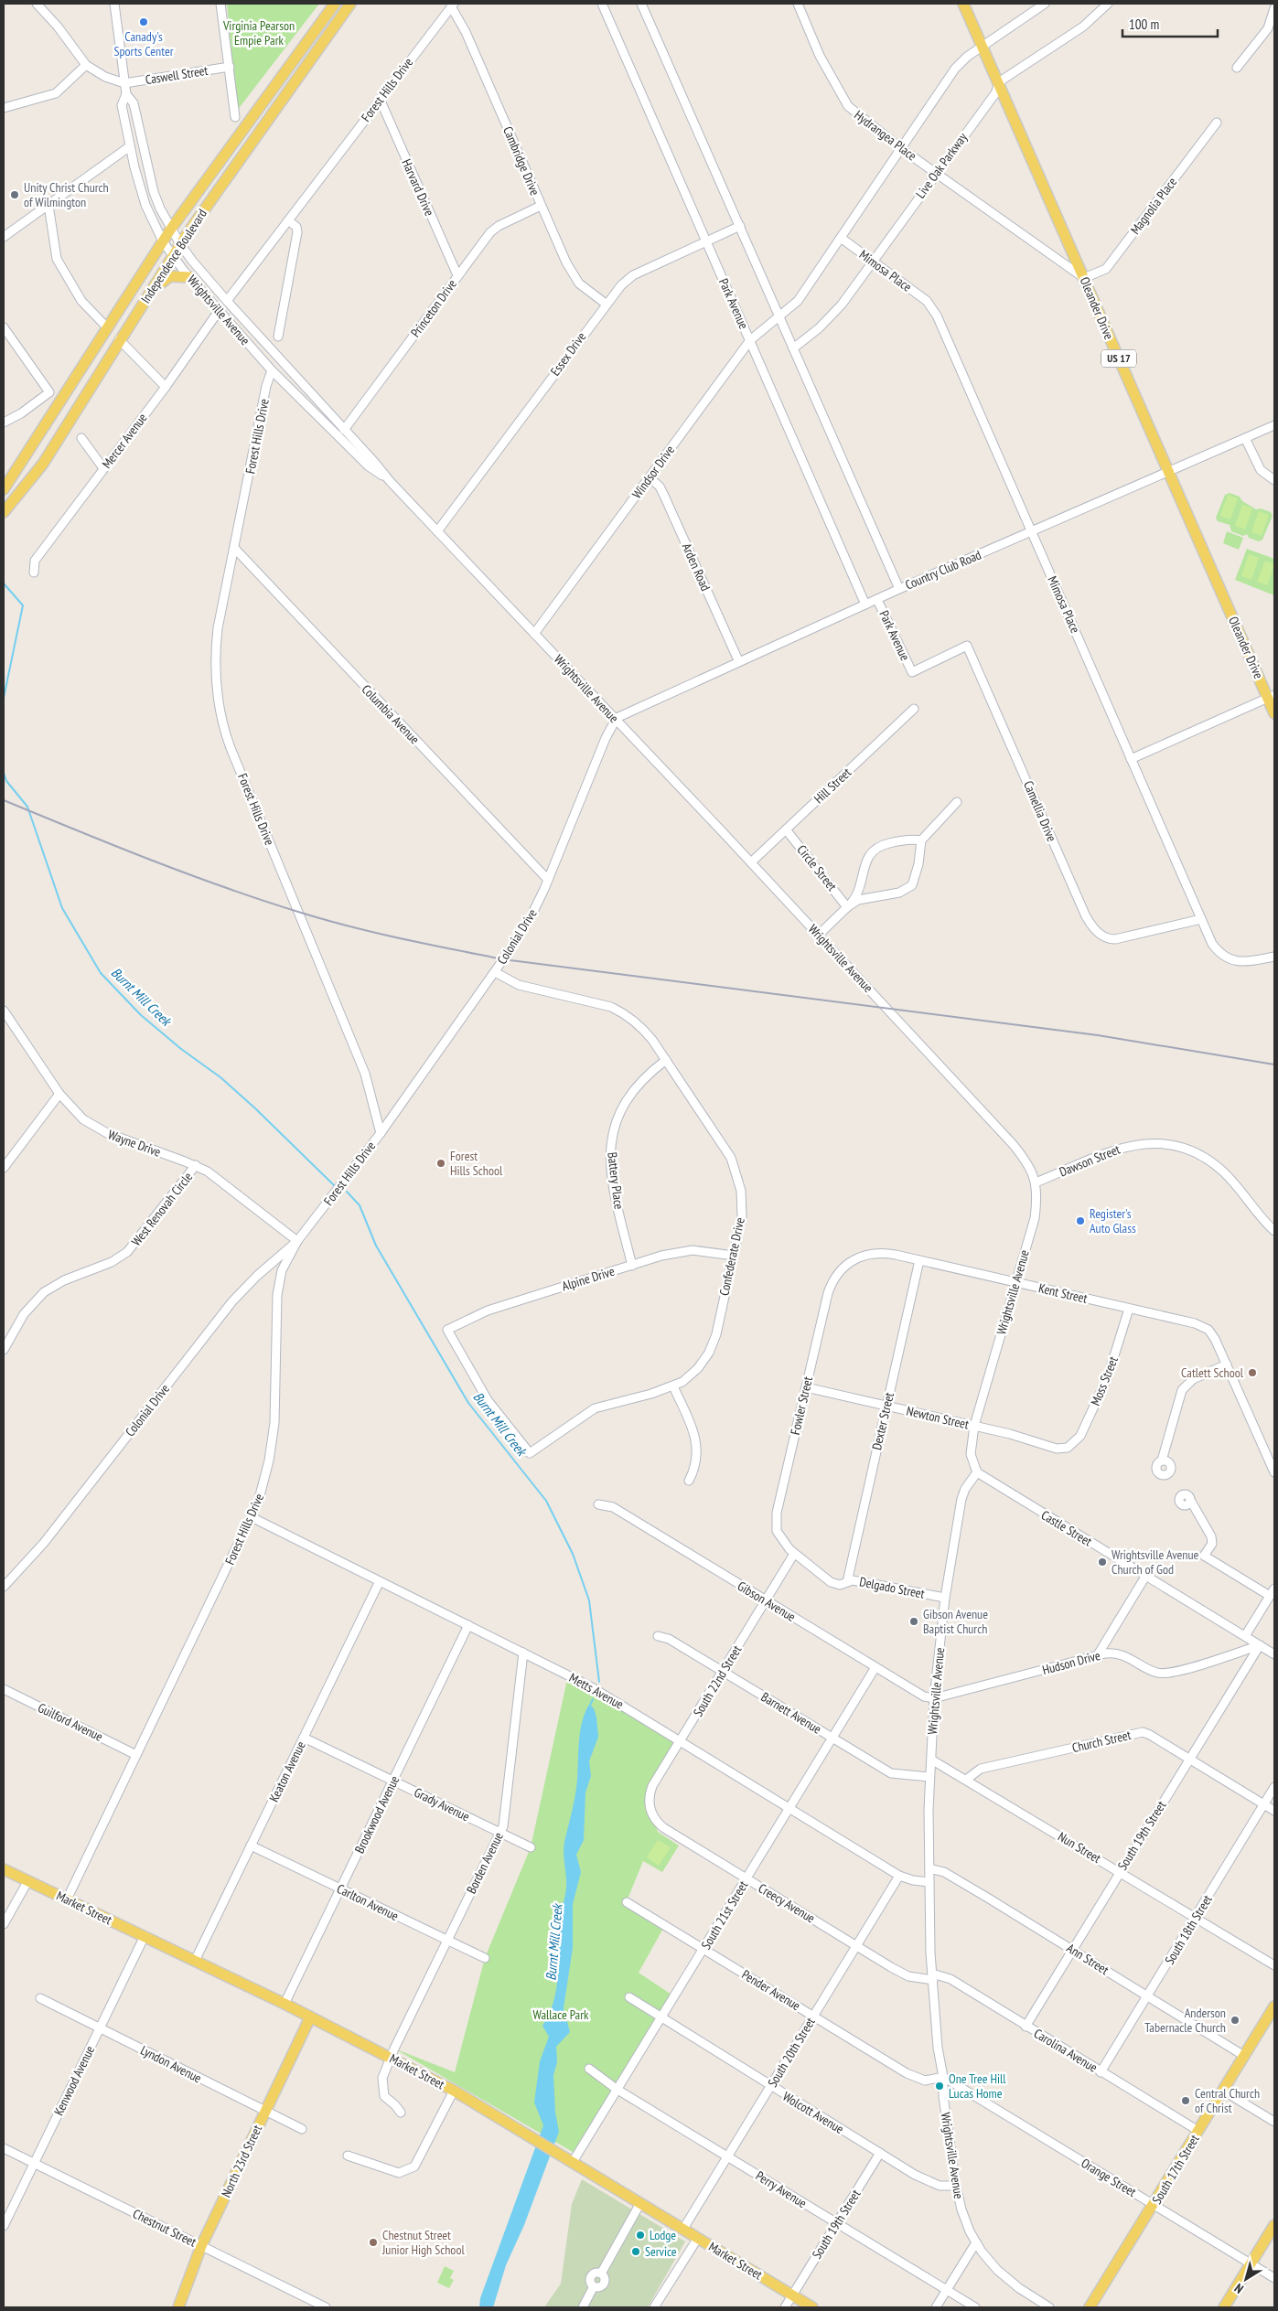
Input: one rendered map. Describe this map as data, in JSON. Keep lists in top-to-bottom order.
{
  "streets": {
    "main road": [
      "Independence Boulevard",
      "Oleander Drive",
      "US 17",
      "Market Street",
      "North 23rd Street",
      "South 17th Street"
    ],
    "street": [
      "Caswell Street",
      "Forest Hills Drive",
      "Hydrangea Place",
      "Cambridge Drive",
      "Live Oak Parkway",
      "Harvard Drive",
      "Magnolia Place",
      "Mimosa Place",
      "Park Avenue",
      "Princeton Drive",
      "Wrightsville Avenue",
      "Essex Drive",
      "Mercer Avenue",
      "Windsor Drive",
      "Arden Road",
      "Country Club Road",
      "Columbia Avenue",
      "Hill Street",
      "Camellia Drive",
      "Circle Street",
      "Colonial Drive",
      "Wayne Drive",
      "Dawson Street",
      "Battery Place",
      "West Renovah Circle",
      "Confederate Drive",
      "Alpine Drive",
      "Kent Street",
      "Moss Street",
      "Fowler Street",
      "Newton Street",
      "Dexter Street",
      "Castle Street",
      "Delgado Street",
      "Gibson Avenue",
      "Hudson Drive",
      "South 22nd Street",
      "Metts Avenue",
      "Barnett Avenue",
      "Guilford Avenue",
      "Church Street",
      "Keaton Avenue",
      "Grady Avenue",
      "Brookwood Avenue",
      "South 19th Street",
      "Nun Street",
      "Borden Avenue",
      "Carlton Avenue",
      "Creecy Avenue",
      "South 21st Street",
      "South 18th Street",
      "Ann Street",
      "Pender Avenue",
      "Carolina Avenue",
      "South 20th Street",
      "Lyndon Avenue",
      "Kenwood Avenue",
      "Wolcott Avenue",
      "Orange Street",
      "Perry Avenue",
      "Chestnut Street"
    ]
  },
  "crossings": [
    ["Caswell Street", "Wrightsville Avenue"],
    ["Forest Hills Drive", "Cambridge Drive"],
    ["Forest Hills Drive", "Harvard Drive"],
    ["Forest Hills Drive", "Wrightsville Avenue"],
    ["Forest Hills Drive", "Columbia Avenue"],
    ["Forest Hills Drive", "Colonial Drive"],
    ["Forest Hills Drive", "Wayne Drive"],
    ["Forest Hills Drive", "Metts Avenue"],
    ["Forest Hills Drive", "Guilford Avenue"],
    ["Forest Hills Drive", "Market Street"],
    ["Hydrangea Place", "Live Oak Parkway"],
    ["Hydrangea Place", "Magnolia Place"],
    ["Hydrangea Place", "Oleander Drive"],
    ["Cambridge Drive", "Princeton Drive"],
    ["Cambridge Drive", "Essex Drive"],
    ["Live Oak Parkway", "Mimosa Place"],
    ["Live Oak Parkway", "Oleander Drive"],
    ["Harvard Drive", "Princeton Drive"],
    ["Magnolia Place", "Oleander Drive"],
    ["Independence Boulevard", "Wrightsville Avenue"],
    ["Mimosa Place", "Country Club Road"],
    ["Mimosa Place", "Camellia Drive"],
    ["Park Avenue", "Essex Drive"],
    ["Park Avenue", "Windsor Drive"],
    ["Park Avenue", "Country Club Road"],
    ["Park Avenue", "Camellia Drive"],
    ["Princeton Drive", "Wrightsville Avenue"],
    ["Oleander Drive", "Country Club Road"],
    ["Wrightsville Avenue", "Essex Drive"],
    ["Wrightsville Avenue", "Mercer Avenue"],
    ["Wrightsville Avenue", "Windsor Drive"],
    ["Wrightsville Avenue", "Country Club Road"],
    ["Wrightsville Avenue", "Hill Street"],
    ["Wrightsville Avenue", "Colonial Drive"],
    ["Wrightsville Avenue", "Dawson Street"],
    ["Wrightsville Avenue", "Kent Street"],
    ["Wrightsville Avenue", "Newton Street"],
    ["Wrightsville Avenue", "Castle Street"],
    ["Wrightsville Avenue", "Delgado Street"],
    ["Wrightsville Avenue", "Gibson Avenue"],
    ["Wrightsville Avenue", "Hudson Drive"],
    ["Wrightsville Avenue", "Metts Avenue"],
    ["Wrightsville Avenue", "Barnett Avenue"],
    ["Wrightsville Avenue", "Nun Street"],
    ["Wrightsville Avenue", "Creecy Avenue"],
    ["Wrightsville Avenue", "Ann Street"],
    ["Wrightsville Avenue", "Pender Avenue"],
    ["Wrightsville Avenue", "Carolina Avenue"],
    ["Wrightsville Avenue", "Wolcott Avenue"],
    ["Wrightsville Avenue", "Orange Street"],
    ["Windsor Drive", "Arden Road"],
    ["Arden Road", "Country Club Road"],
    ["Country Club Road", "Colonial Drive"],
    ["Columbia Avenue", "Colonial Drive"],
    ["Hill Street", "Circle Street"],
    ["Colonial Drive", "Wayne Drive"],
    ["Colonial Drive", "Confederate Drive"],
    ["Wayne Drive", "West Renovah Circle"],
    ["Battery Place", "Confederate Drive"],
    ["Battery Place", "Alpine Drive"],
    ["Confederate Drive", "Alpine Drive"],
    ["Kent Street", "Moss Street"],
    ["Kent Street", "Fowler Street"],
    ["Kent Street", "Dexter Street"],
    ["Moss Street", "Newton Street"],
    ["Fowler Street", "Newton Street"],
    ["Fowler Street", "Delgado Street"],
    ["Fowler Street", "South 22nd Street"],
    ["Newton Street", "Dexter Street"],
    ["Dexter Street", "Delgado Street"],
    ["Castle Street", "Hudson Drive"],
    ["Castle Street", "South 19th Street"],
    ["Delgado Street", "South 22nd Street"],
    ["Gibson Avenue", "Hudson Drive"],
    ["Gibson Avenue", "South 22nd Street"],
    ["Gibson Avenue", "South 21st Street"],
    ["Hudson Drive", "South 19th Street"],
    ["South 22nd Street", "Metts Avenue"],
    ["South 22nd Street", "Barnett Avenue"],
    ["South 22nd Street", "Creecy Avenue"],
    ["Metts Avenue", "Keaton Avenue"],
    ["Metts Avenue", "Brookwood Avenue"],
    ["Metts Avenue", "Borden Avenue"],
    ["Metts Avenue", "South 21st Street"],
    ["Metts Avenue", "South 20th Street"],
    ["Barnett Avenue", "South 21st Street"],
    ["Church Street", "South 19th Street"],
    ["Church Street", "Nun Street"],
    ["Church Street", "South 18th Street"],
    ["Keaton Avenue", "Grady Avenue"],
    ["Keaton Avenue", "Carlton Avenue"],
    ["Keaton Avenue", "Market Street"],
    ["Grady Avenue", "Brookwood Avenue"],
    ["Grady Avenue", "Borden Avenue"],
    ["Brookwood Avenue", "Carlton Avenue"],
    ["Brookwood Avenue", "Market Street"],
    ["South 19th Street", "Nun Street"],
    ["South 19th Street", "Market Street"],
    ["South 19th Street", "Ann Street"],
    ["South 19th Street", "Carolina Avenue"],
    ["South 19th Street", "Wolcott Avenue"],
    ["South 19th Street", "Perry Avenue"],
    ["Nun Street", "South 18th Street"],
    ["Borden Avenue", "Carlton Avenue"],
    ["Borden Avenue", "Market Street"],
    ["Creecy Avenue", "South 21st Street"],
    ["Creecy Avenue", "Carolina Avenue"],
    ["Creecy Avenue", "South 20th Street"],
    ["Market Street", "South 21st Street"],
    ["Market Street", "South 20th Street"],
    ["Market Street", "Kenwood Avenue"],
    ["Market Street", "North 23rd Street"],
    ["South 21st Street", "Pender Avenue"],
    ["South 21st Street", "Wolcott Avenue"],
    ["South 21st Street", "Perry Avenue"],
    ["South 18th Street", "Ann Street"],
    ["South 18th Street", "Carolina Avenue"],
    ["Ann Street", "South 17th Street"],
    ["Pender Avenue", "South 20th Street"],
    ["Pender Avenue", "Orange Street"],
    ["Carolina Avenue", "South 17th Street"],
    ["South 20th Street", "Wolcott Avenue"],
    ["South 20th Street", "Perry Avenue"],
    ["Lyndon Avenue", "Kenwood Avenue"],
    ["Lyndon Avenue", "North 23rd Street"],
    ["Kenwood Avenue", "Chestnut Street"],
    ["North 23rd Street", "Chestnut Street"],
    ["South 17th Street", "Orange Street"]
  ],
  "water": ["Burnt Mill Creek"],
  "parks": ["Virginia Pearson Empie Park", "Wallace Park"],
  "places": [
    "Canady's Sports Center",
    "Unity Christ Church of Wilmington",
    "Forest Hills School",
    "Register's Auto Glass",
    "Catlett School",
    "Wrightsville Avenue Church of God",
    "Gibson Avenue Baptist Church",
    "Anderson Tabernacle Church",
    "One Tree Hill Lucas Home",
    "Central Church of Christ",
    "Lodge",
    "Chestnut Street Junior High School",
    "Service"
  ],
  "scale_bar": "100 m",
  "north": "bottom left"
}
